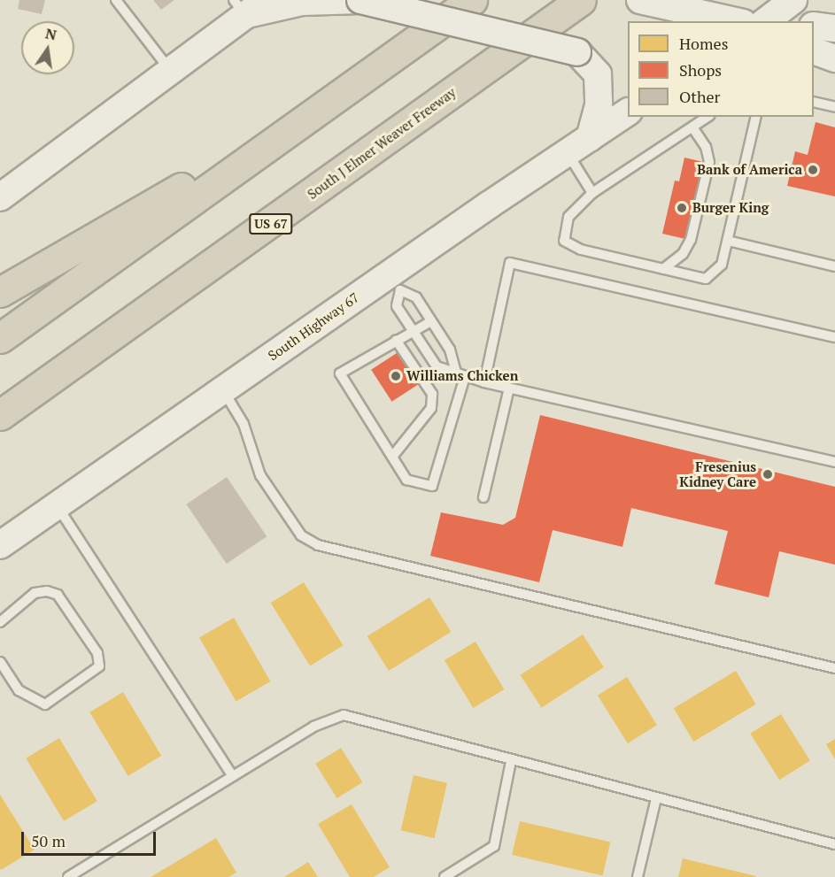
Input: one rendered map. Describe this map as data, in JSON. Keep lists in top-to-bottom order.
{
  "streets": {
    "highway": ["South J Elmer Weaver Freeway", "US 67"],
    "main road": ["South Highway 67"]
  },
  "places": [
    "Bank of America",
    "Burger King",
    "Williams Chicken",
    "Fresenius Kidney Care"
  ],
  "legend": ["Homes", "Shops", "Other"],
  "scale_bar": "50 m",
  "north": "top"
}
